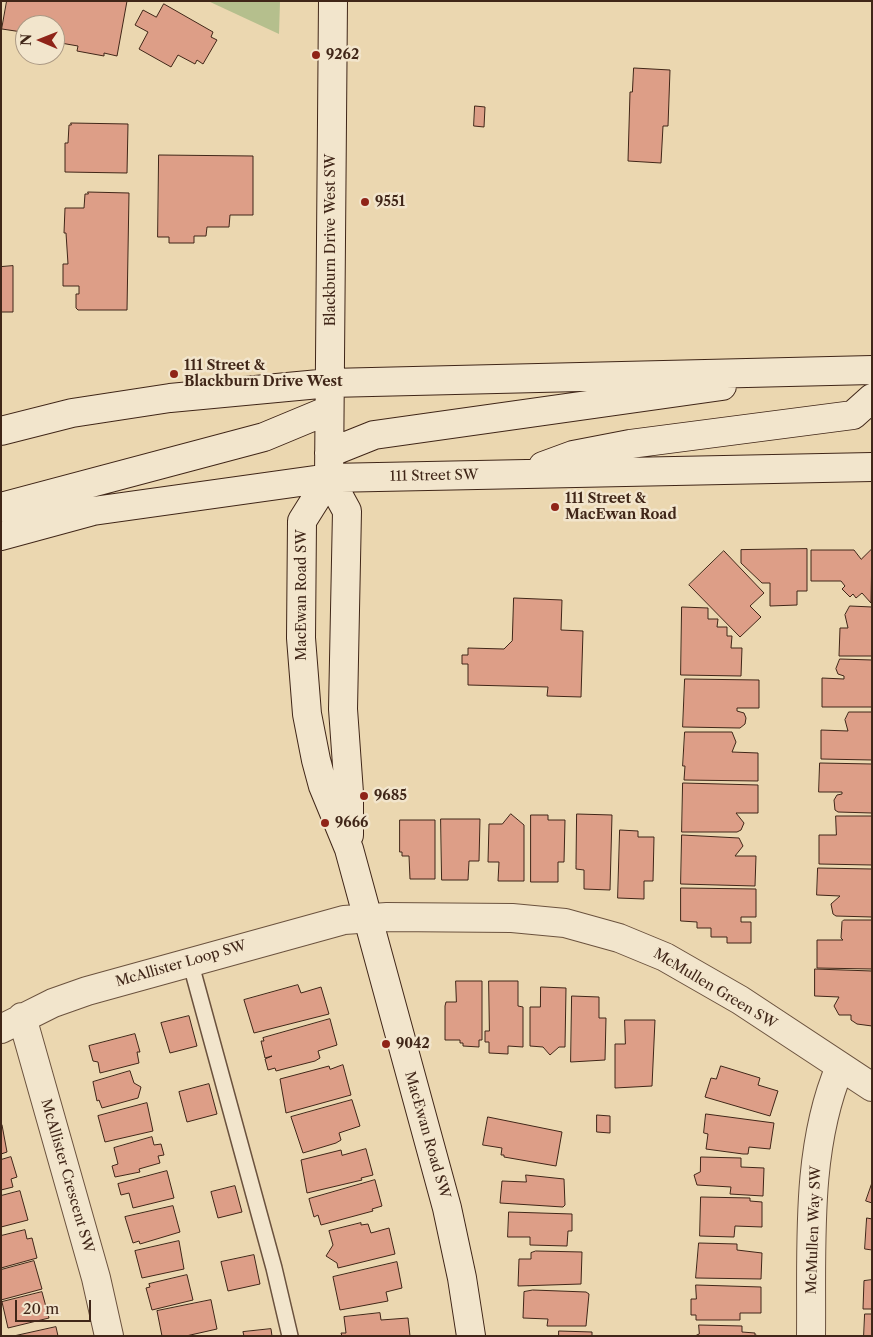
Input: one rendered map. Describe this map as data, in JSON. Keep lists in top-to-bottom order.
{
  "streets": {
    "street": [
      "Blackburn Drive West SW",
      "111 Street SW",
      "MacEwan Road SW",
      "McAllister Loop SW",
      "McMullen Green SW",
      "McAllister Crescent SW",
      "McMullen Way SW"
    ]
  },
  "crossings": [
    ["Blackburn Drive West SW", "111 Street SW"],
    ["Blackburn Drive West SW", "MacEwan Road SW"],
    ["111 Street SW", "MacEwan Road SW"],
    ["MacEwan Road SW", "McAllister Loop SW"],
    ["MacEwan Road SW", "McMullen Green SW"],
    ["McAllister Loop SW", "McMullen Green SW"],
    ["McAllister Loop SW", "McAllister Crescent SW"],
    ["McMullen Green SW", "McMullen Way SW"]
  ],
  "places": [
    "9262",
    "9551",
    "111 Street & Blackburn Drive West",
    "111 Street & MacEwan Road",
    "9685",
    "9666",
    "9042"
  ],
  "scale_bar": "20 m",
  "north": "left"
}
